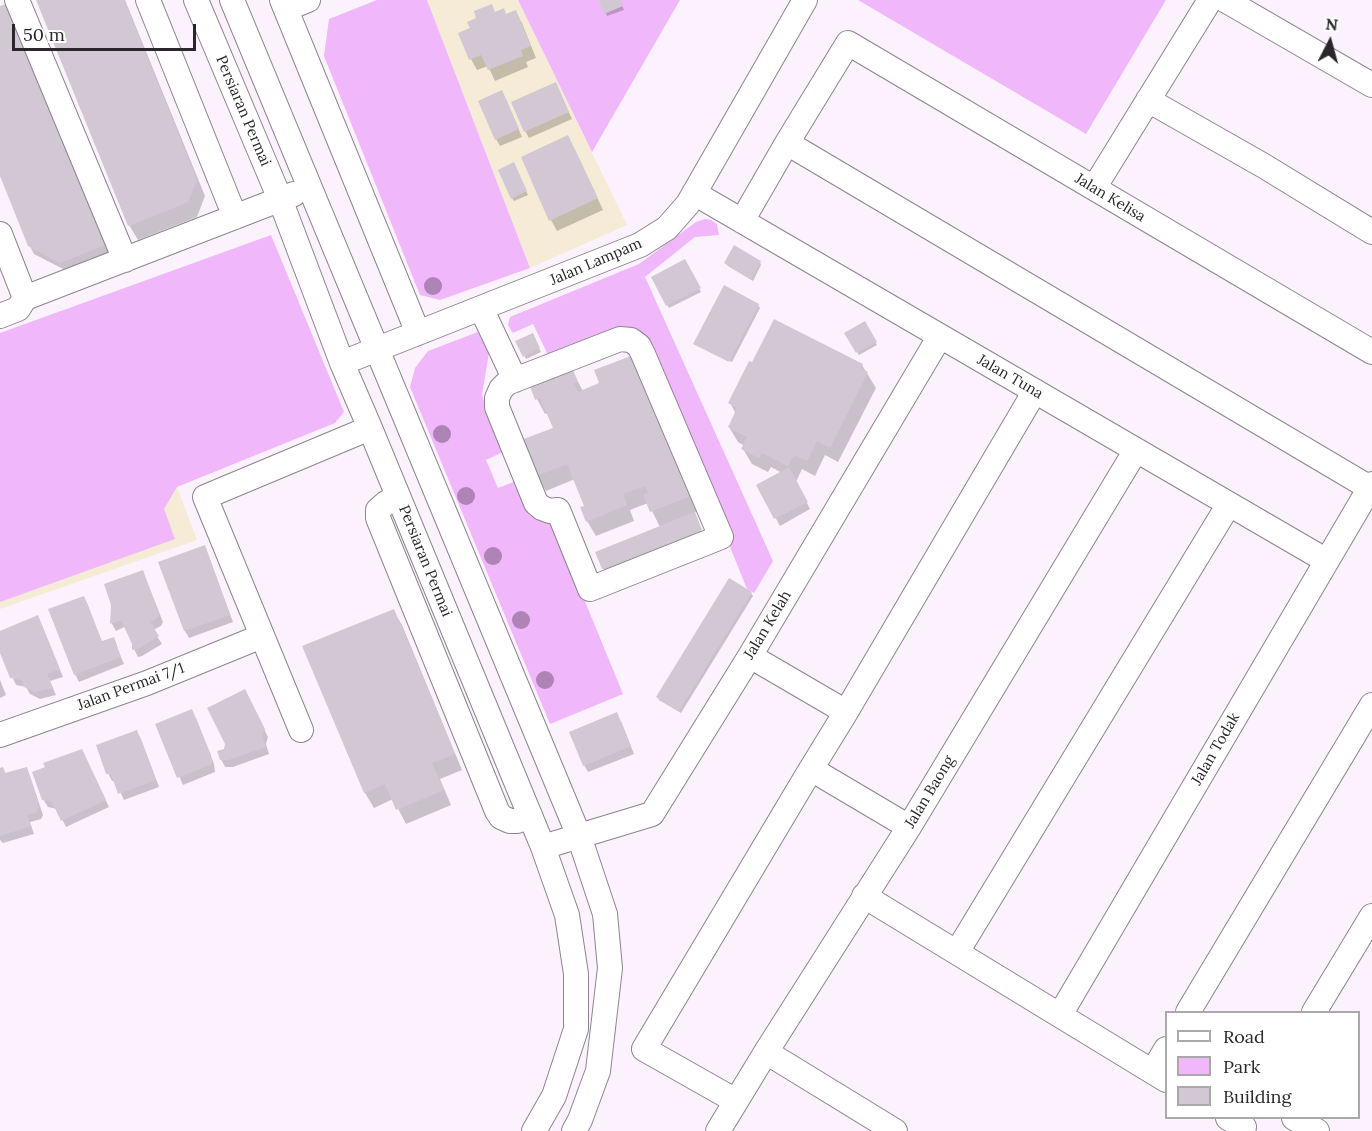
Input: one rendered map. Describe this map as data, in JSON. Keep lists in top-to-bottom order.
{
  "streets": {
    "street": [
      "Persiaran Permai",
      "Jalan Kelisa",
      "Jalan Lampam",
      "Jalan Tuna",
      "Jalan Kelah",
      "Jalan Permai 7/1",
      "Jalan Todak",
      "Jalan Baong"
    ]
  },
  "crossings": [
    ["Persiaran Permai", "Jalan Lampam"],
    ["Persiaran Permai", "Jalan Kelah"],
    ["Jalan Lampam", "Jalan Tuna"],
    ["Jalan Tuna", "Jalan Kelah"],
    ["Jalan Tuna", "Jalan Todak"],
    ["Jalan Tuna", "Jalan Baong"]
  ],
  "legend": ["Road", "Park", "Building"],
  "scale_bar": "50 m",
  "north": "top"
}
